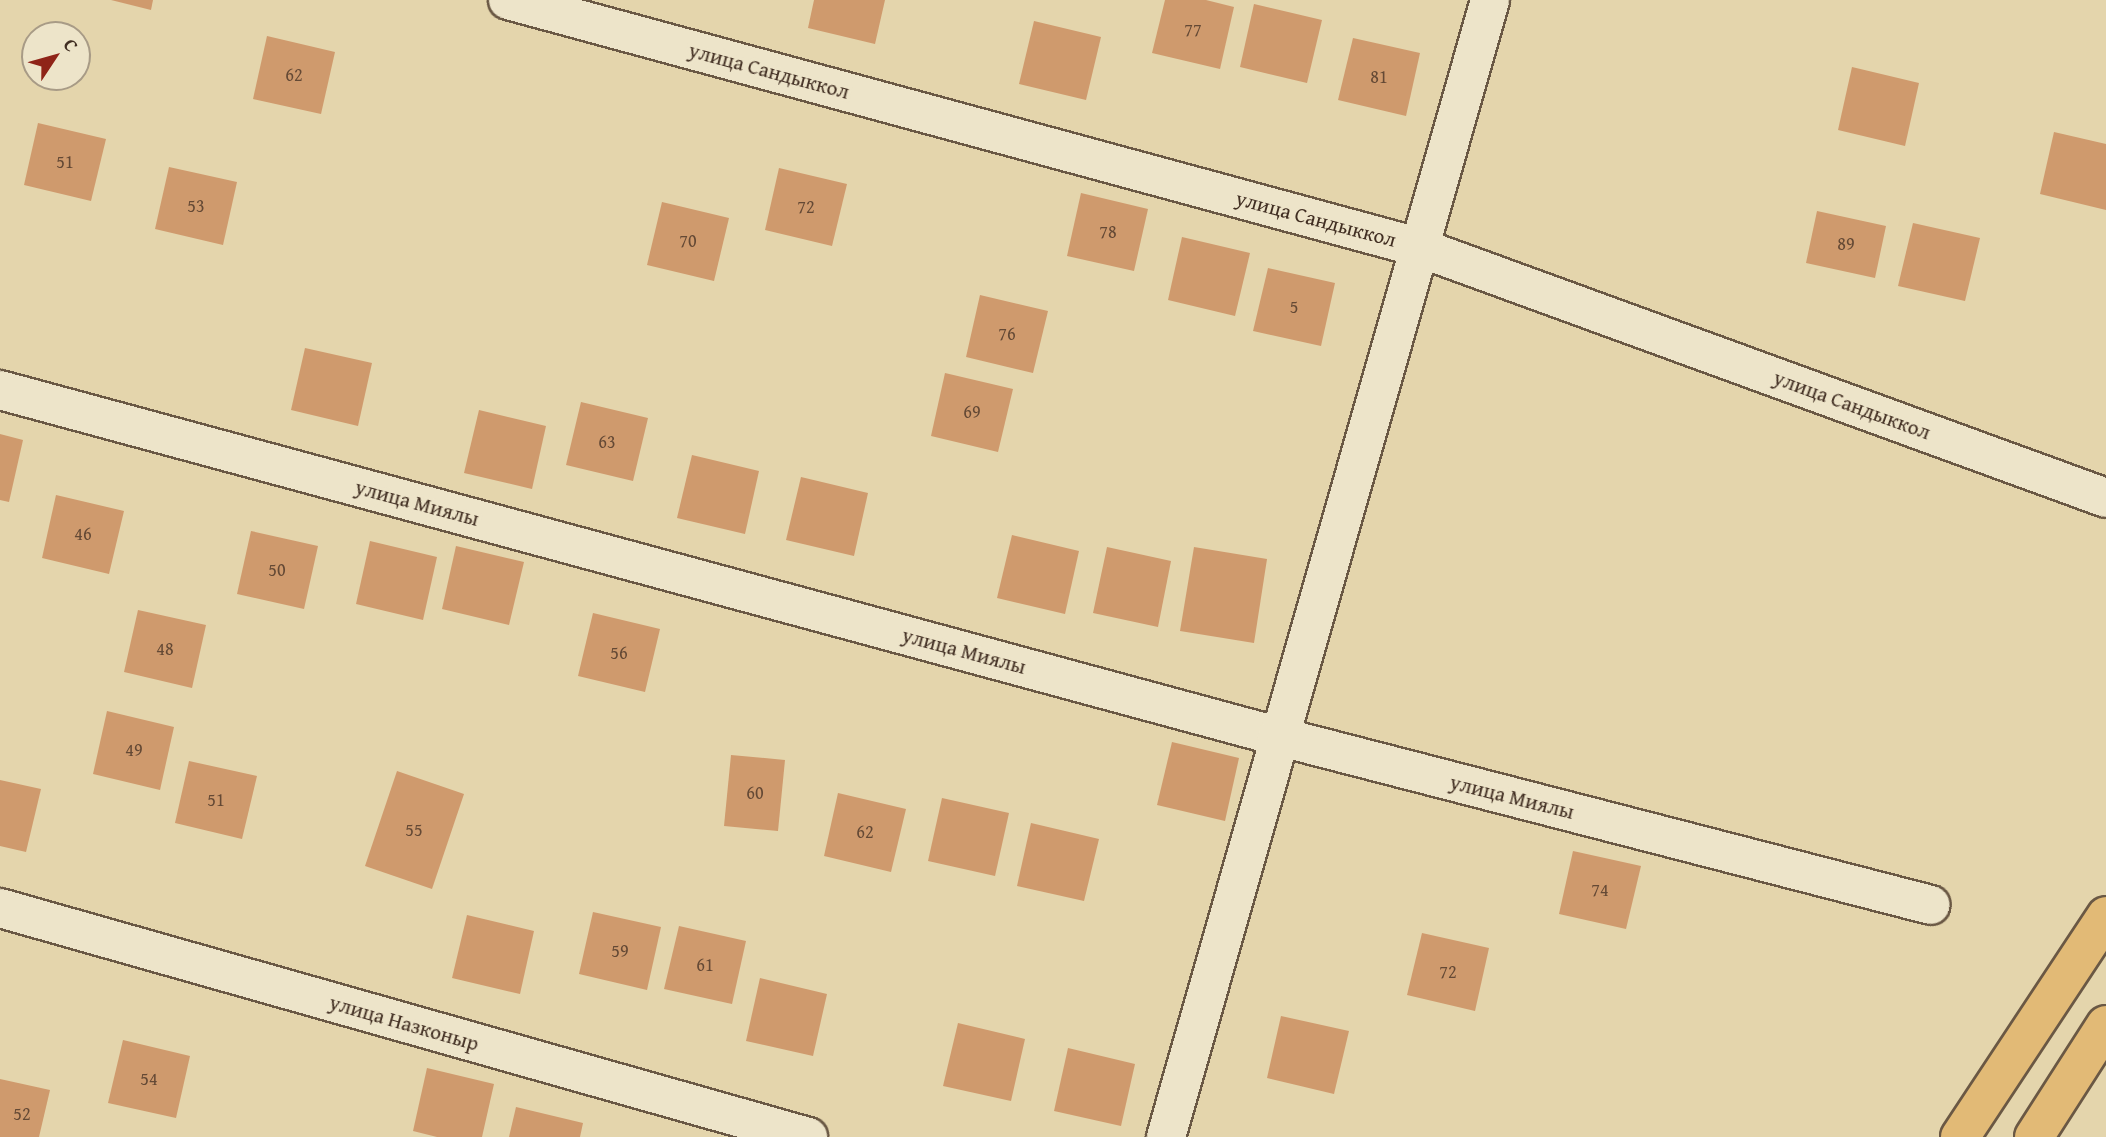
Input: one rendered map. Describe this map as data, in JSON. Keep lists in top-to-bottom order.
{
  "streets": {
    "street": ["улица Сандыккол", "улица Миялы", "улица Назконыр"]
  },
  "house_numbers": [
    "77",
    "62",
    "81",
    "51",
    "53",
    "72",
    "78",
    "70",
    "89",
    "5",
    "76",
    "69",
    "63",
    "46",
    "50",
    "48",
    "56",
    "49",
    "60",
    "51",
    "55",
    "62",
    "74",
    "59",
    "61",
    "72",
    "54",
    "52"
  ],
  "north": "top right"
}
